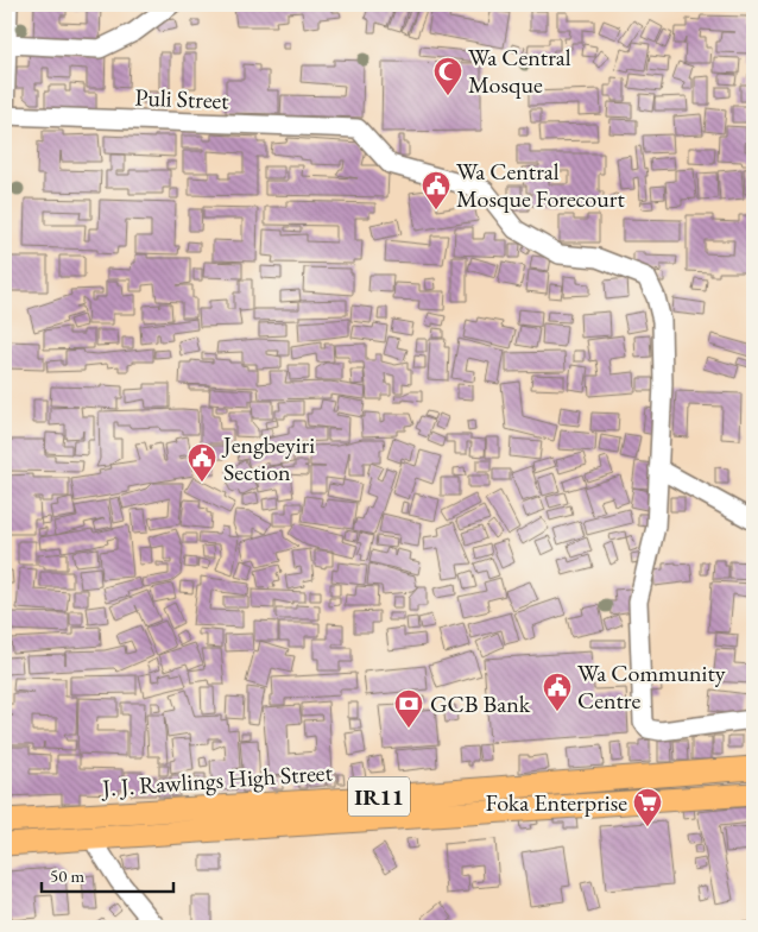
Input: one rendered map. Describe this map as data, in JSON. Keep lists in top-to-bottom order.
{
  "streets": {
    "main road": ["J. J. Rawlings High Street", "IR11"],
    "street": ["Puli Street"]
  },
  "places": {
    "mosque": ["Wa Central Mosque"],
    "public building": ["Wa Central Mosque Forecourt", "Jengbeyiri Section", "Wa Community Centre"],
    "bank": ["GCB Bank"],
    "supermarket": ["Foka Enterprise"]
  },
  "scale_bar": "50 m"
}
